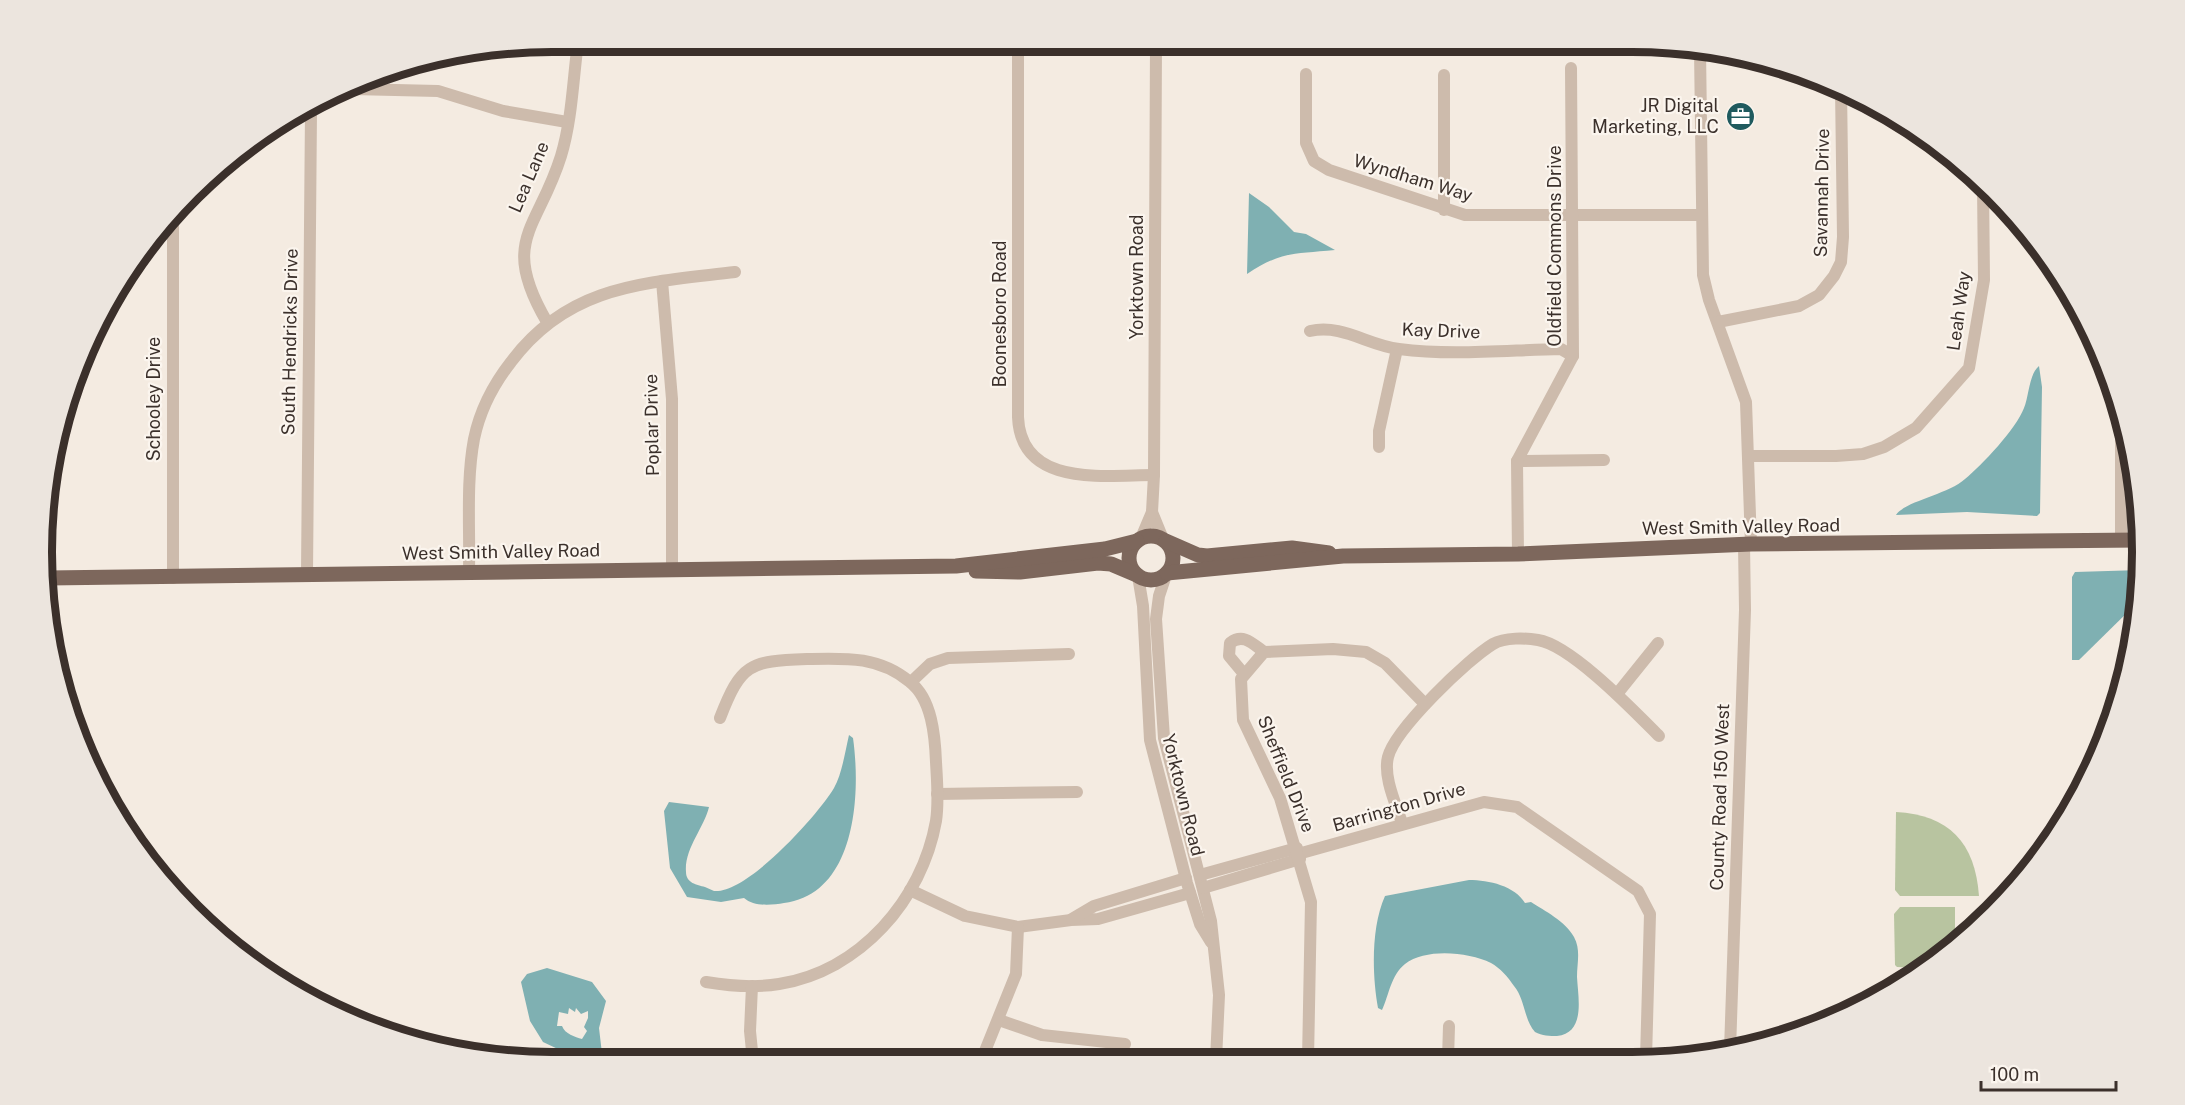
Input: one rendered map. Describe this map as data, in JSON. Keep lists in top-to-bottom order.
{
  "streets": {
    "main road": ["West Smith Valley Road"],
    "street": [
      "Lea Lane",
      "Wyndham Way",
      "Savannah Drive",
      "Oldfield Commons Drive",
      "Yorktown Road",
      "Leah Way",
      "Boonesboro Road",
      "Kay Drive",
      "South Hendricks Drive",
      "Schooley Drive",
      "Poplar Drive",
      "Sheffield Drive",
      "County Road 150 West",
      "Barrington Drive"
    ]
  },
  "crossings": [
    ["Wyndham Way", "Oldfield Commons Drive"],
    ["Wyndham Way", "County Road 150 West"],
    ["Savannah Drive", "County Road 150 West"],
    ["Oldfield Commons Drive", "Kay Drive"],
    ["Oldfield Commons Drive", "West Smith Valley Road"],
    ["Yorktown Road", "Boonesboro Road"],
    ["Yorktown Road", "West Smith Valley Road"],
    ["Leah Way", "County Road 150 West"],
    ["South Hendricks Drive", "West Smith Valley Road"],
    ["Schooley Drive", "West Smith Valley Road"],
    ["Poplar Drive", "West Smith Valley Road"],
    ["West Smith Valley Road", "County Road 150 West"],
    ["Sheffield Drive", "Barrington Drive"]
  ],
  "places": {
    "office": ["JR Digital Marketing, LLC"]
  },
  "scale_bar": "100 m"
}
